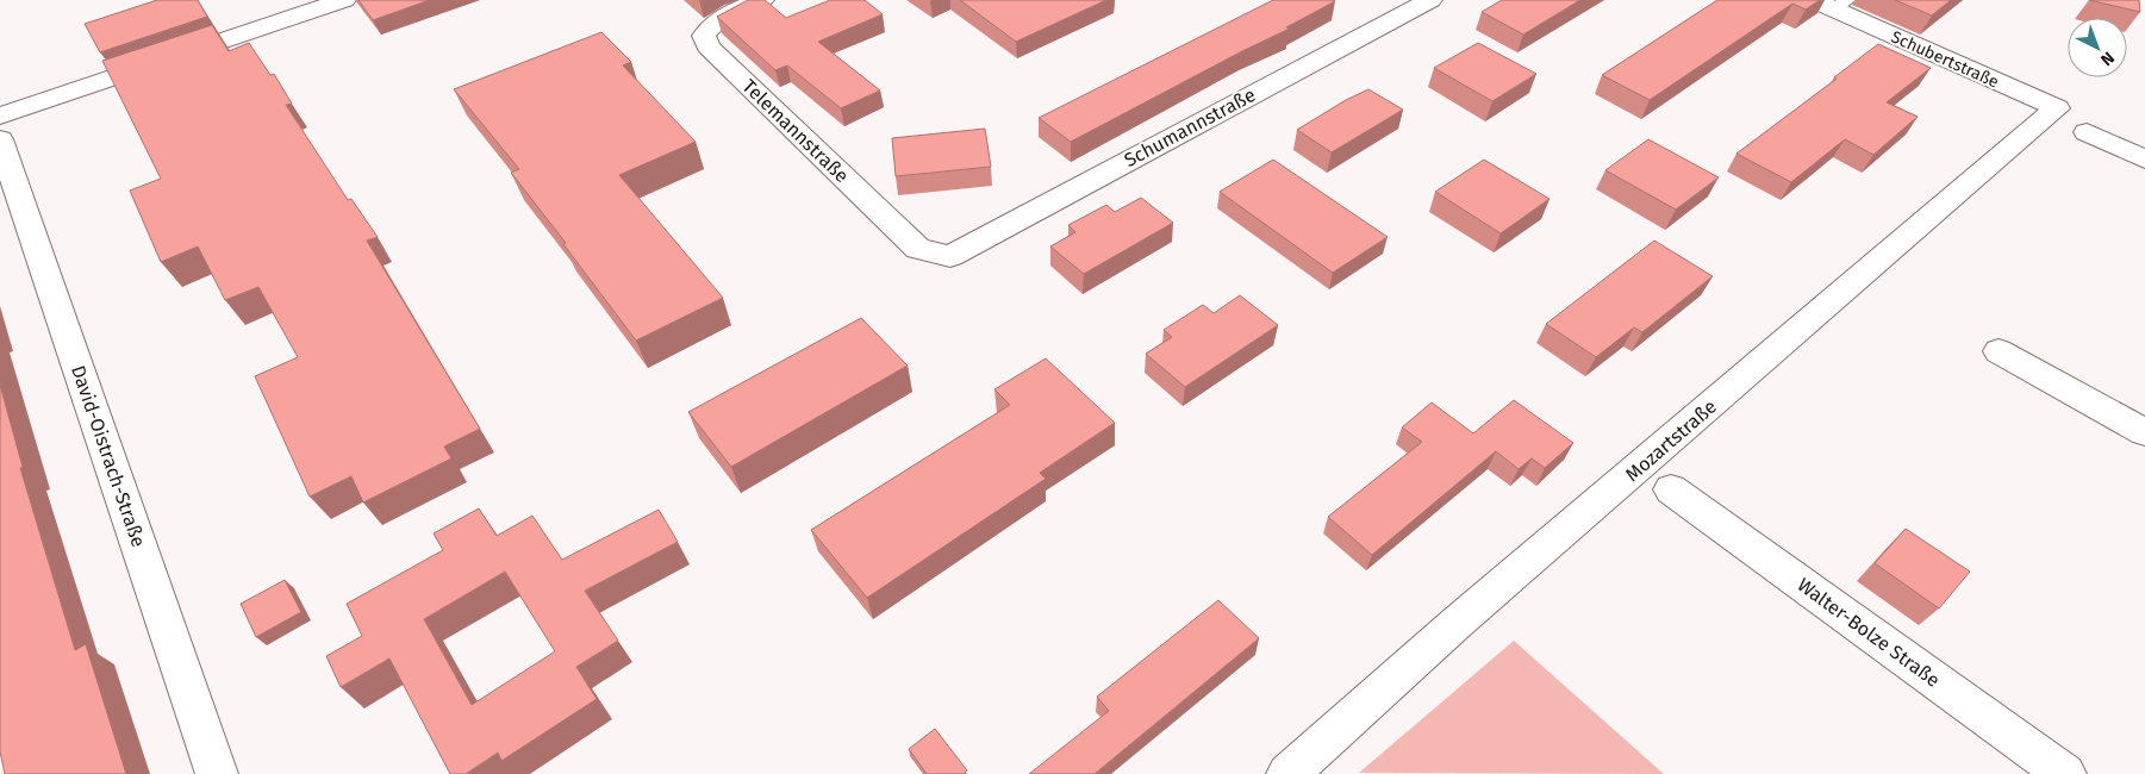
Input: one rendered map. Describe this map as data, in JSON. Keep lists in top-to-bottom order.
{
  "streets": {
    "street": [
      "Schubertstraße",
      "Schumannstraße",
      "Telemannstraße",
      "Mozartstraße",
      "David-Oistrach-Straße",
      "Walter-Bolze Straße"
    ]
  },
  "crossings": [
    ["Schubertstraße", "Mozartstraße"],
    ["Schumannstraße", "Telemannstraße"]
  ],
  "north": "bottom right"
}
